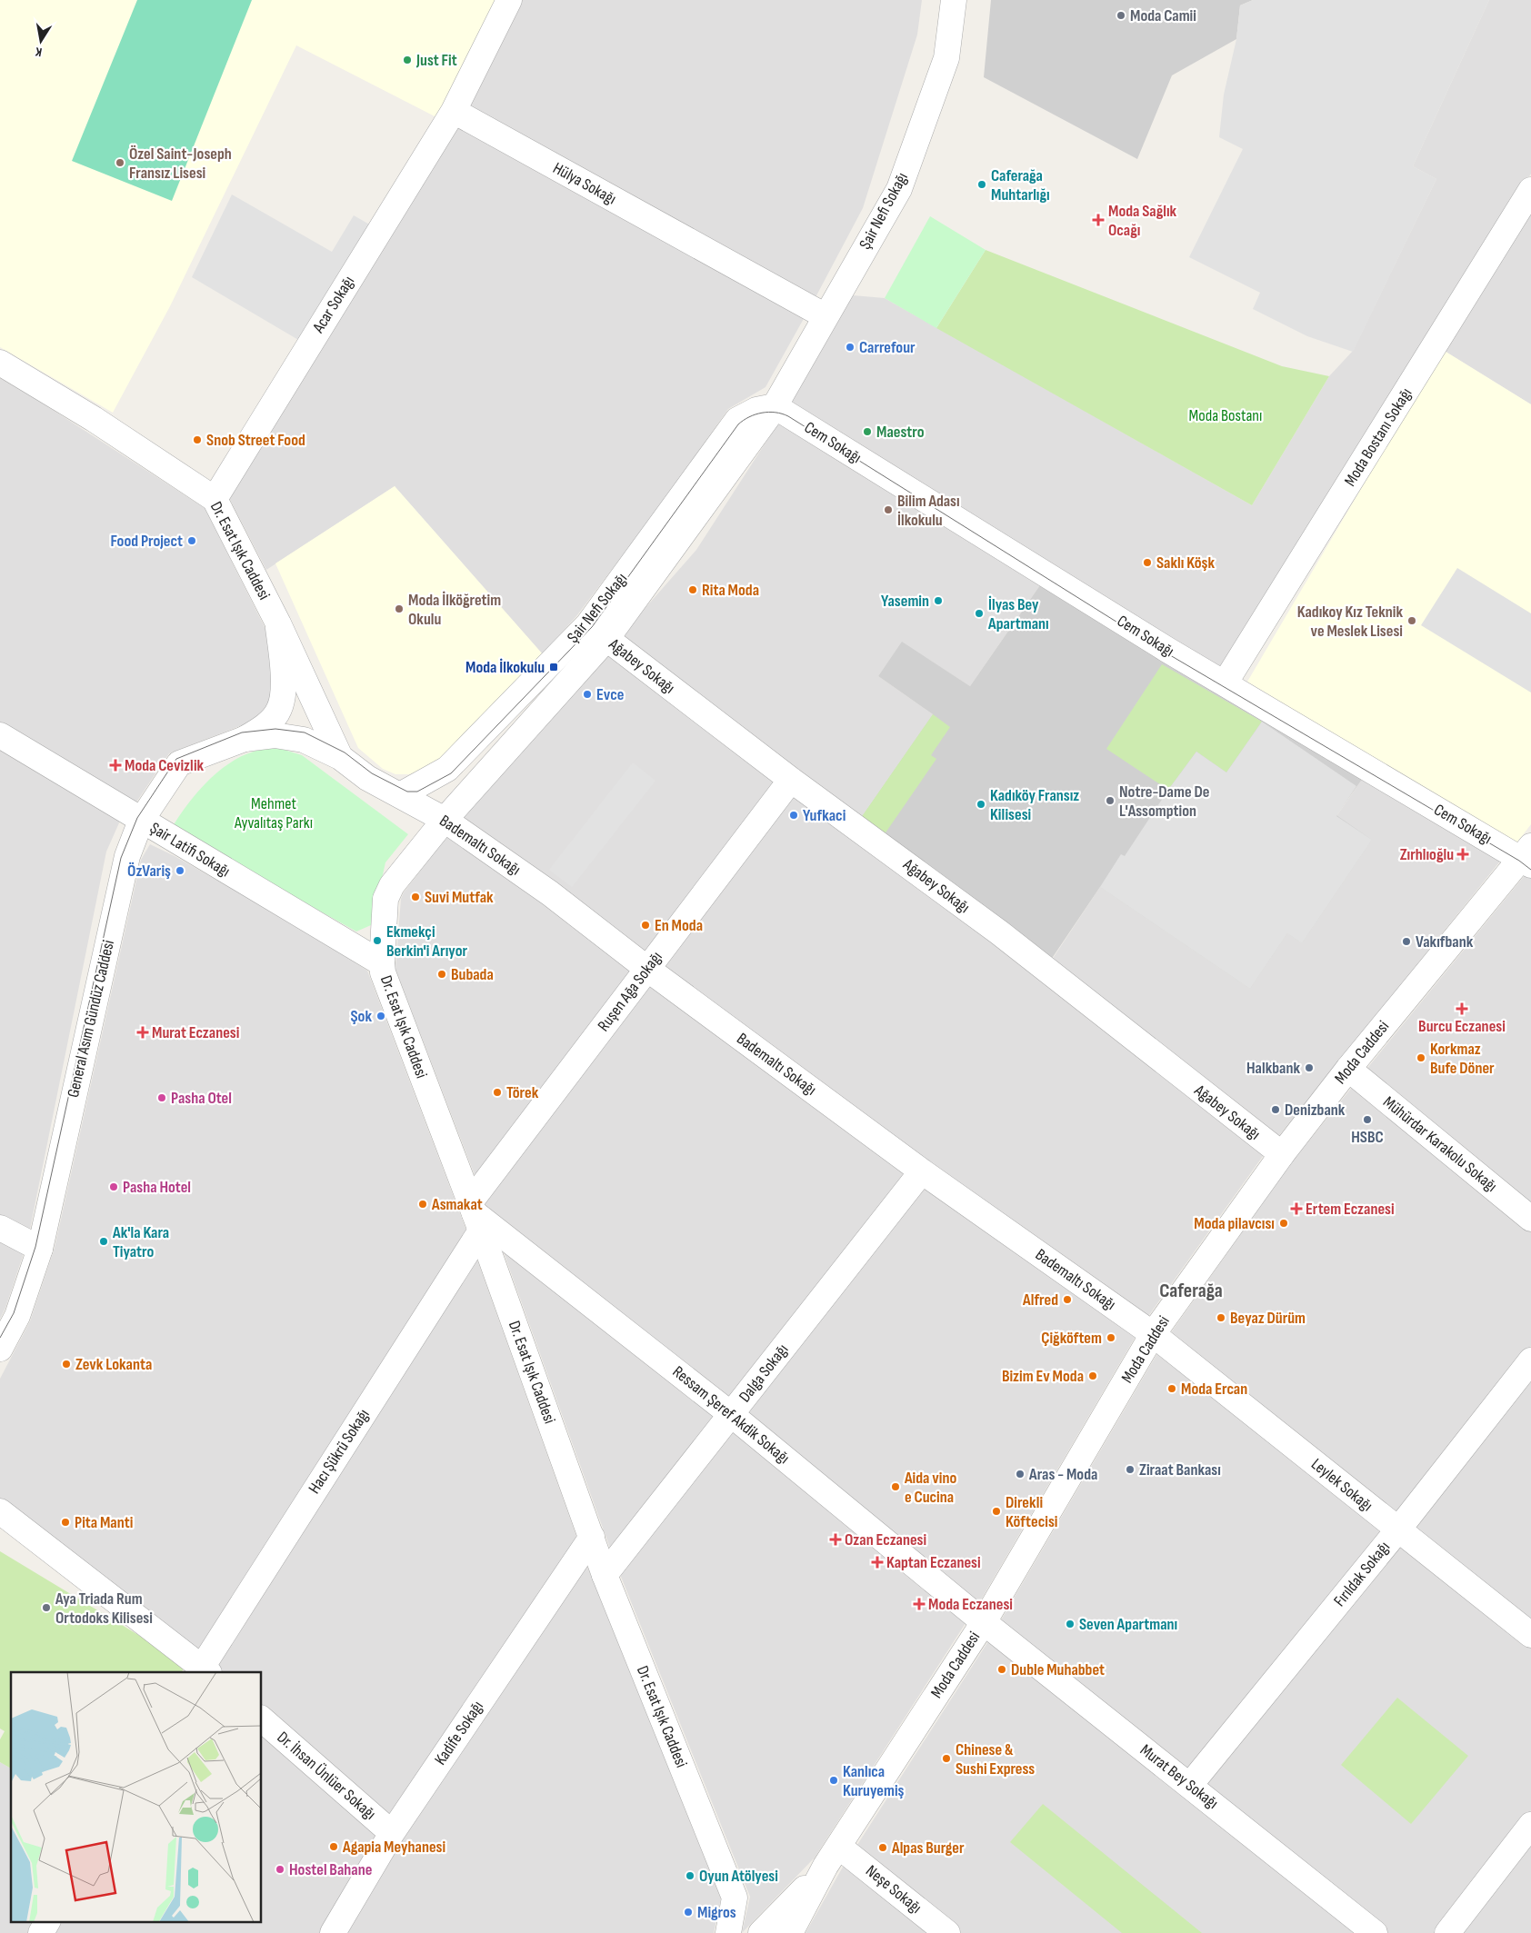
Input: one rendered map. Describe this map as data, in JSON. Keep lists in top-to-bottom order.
{
  "streets": {
    "street": [
      "Hülya Sokağı",
      "Şair Nefi Sokağı",
      "Acar Sokağı",
      "Moda Bostanı Sokağı",
      "Cem Sokağı",
      "Dr. Esat Işık Caddesi",
      "Ağabey Sokağı",
      "Bademaltı Sokağı",
      "Şair Latifi Sokağı",
      "Ruşen Ağa Sokağı",
      "General Asım Gündüz Caddesi",
      "Moda Caddesi",
      "Mühürdar Karakolu Sokağı",
      "Dalga Sokağı",
      "Ressam Şeref Akdik Sokağı",
      "Hacı Şükrü Sokağı",
      "Leylek Sokağı",
      "Fırıldak Sokağı",
      "Kadife Sokağı",
      "Dr. İhsan Ünlüer Sokağı",
      "Murat Bey Sokağı",
      "Neşe Sokağı"
    ]
  },
  "crossings": [
    ["Hülya Sokağı", "Şair Nefi Sokağı"],
    ["Hülya Sokağı", "Acar Sokağı"],
    ["Şair Nefi Sokağı", "Cem Sokağı"],
    ["Şair Nefi Sokağı", "Dr. Esat Işık Caddesi"],
    ["Şair Nefi Sokağı", "Ağabey Sokağı"],
    ["Şair Nefi Sokağı", "Bademaltı Sokağı"],
    ["Şair Nefi Sokağı", "General Asım Gündüz Caddesi"],
    ["Acar Sokağı", "Dr. Esat Işık Caddesi"],
    ["Moda Bostanı Sokağı", "Cem Sokağı"],
    ["Cem Sokağı", "Moda Caddesi"],
    ["Dr. Esat Işık Caddesi", "Bademaltı Sokağı"],
    ["Dr. Esat Işık Caddesi", "Şair Latifi Sokağı"],
    ["Dr. Esat Işık Caddesi", "Ruşen Ağa Sokağı"],
    ["Dr. Esat Işık Caddesi", "General Asım Gündüz Caddesi"],
    ["Dr. Esat Işık Caddesi", "Dalga Sokağı"],
    ["Dr. Esat Işık Caddesi", "Ressam Şeref Akdik Sokağı"],
    ["Dr. Esat Işık Caddesi", "Hacı Şükrü Sokağı"],
    ["Dr. Esat Işık Caddesi", "Kadife Sokağı"],
    ["Ağabey Sokağı", "Ruşen Ağa Sokağı"],
    ["Ağabey Sokağı", "Moda Caddesi"],
    ["Bademaltı Sokağı", "Ruşen Ağa Sokağı"],
    ["Bademaltı Sokağı", "General Asım Gündüz Caddesi"],
    ["Bademaltı Sokağı", "Moda Caddesi"],
    ["Bademaltı Sokağı", "Dalga Sokağı"],
    ["Bademaltı Sokağı", "Leylek Sokağı"],
    ["Şair Latifi Sokağı", "General Asım Gündüz Caddesi"],
    ["Ruşen Ağa Sokağı", "Ressam Şeref Akdik Sokağı"],
    ["Ruşen Ağa Sokağı", "Hacı Şükrü Sokağı"],
    ["Moda Caddesi", "Mühürdar Karakolu Sokağı"],
    ["Moda Caddesi", "Ressam Şeref Akdik Sokağı"],
    ["Moda Caddesi", "Leylek Sokağı"],
    ["Moda Caddesi", "Murat Bey Sokağı"],
    ["Moda Caddesi", "Neşe Sokağı"],
    ["Dalga Sokağı", "Ressam Şeref Akdik Sokağı"],
    ["Ressam Şeref Akdik Sokağı", "Hacı Şükrü Sokağı"],
    ["Ressam Şeref Akdik Sokağı", "Murat Bey Sokağı"],
    ["Leylek Sokağı", "Fırıldak Sokağı"],
    ["Fırıldak Sokağı", "Murat Bey Sokağı"],
    ["Kadife Sokağı", "Dr. İhsan Ünlüer Sokağı"]
  ],
  "districts": ["Caferağa"],
  "parks": ["Moda Bostanı", "Mehmet Ayvalıtaş Parkı"],
  "places": {
    "other": [
      "Moda Camii",
      "Just Fit",
      "Özel Saint-Joseph Fransız Lisesi",
      "Caferağa Muhtarlığı",
      "Carrefour",
      "Maestro",
      "Snob Street Food",
      "Bilim Adası İlkokulu",
      "Food Project",
      "Saklı Köşk",
      "Rita Moda",
      "Yasemin",
      "Moda İlköğretim Okulu",
      "İlyas Bey Apartmanı",
      "Kadıkoy Kız Teknik ve Meslek Lisesi",
      "Evce",
      "Notre-Dame De L'Assomption",
      "Kadıköy Fransız Kilisesi",
      "Yufkaci",
      "ÖzVariş",
      "Suvi Mutfak",
      "En Moda",
      "Ekmekçi Berkin'i Arıyor",
      "Vakıfbank",
      "Bubada",
      "Şok",
      "Korkmaz Bufe Döner",
      "Halkbank",
      "Törek",
      "Pasha Otel",
      "Denizbank",
      "HSBC",
      "Pasha Hotel",
      "Asmakat",
      "Moda pilavcısı",
      "Ak'la Kara Tiyatro",
      "Alfred",
      "Beyaz Dürüm",
      "Çiğköftem",
      "Zevk Lokanta",
      "Bizim Ev Moda",
      "Moda Ercan",
      "Ziraat Bankası",
      "Aras - Moda",
      "Aida vino e Cucina",
      "Direkli Köftecisi",
      "Pita Manti",
      "Aya Triada Rum Ortodoks Kilisesi",
      "Seven Apartmanı",
      "Duble Muhabbet",
      "Chinese & Sushi Express",
      "Kanlıca Kuruyemiş",
      "Agapia Meyhanesi",
      "Alpas Burger",
      "Hostel Bahane",
      "Oyun Atölyesi",
      "Migros"
    ],
    "health": [
      "Moda Sağlık Ocağı",
      "Moda Cevizlik",
      "Zırhlıoğlu",
      "Burcu Eczanesi",
      "Murat Eczanesi",
      "Ertem Eczanesi",
      "Ozan Eczanesi",
      "Kaptan Eczanesi",
      "Moda Eczanesi"
    ],
    "transit": ["Moda İlkokulu"]
  },
  "north": "bottom"
}
